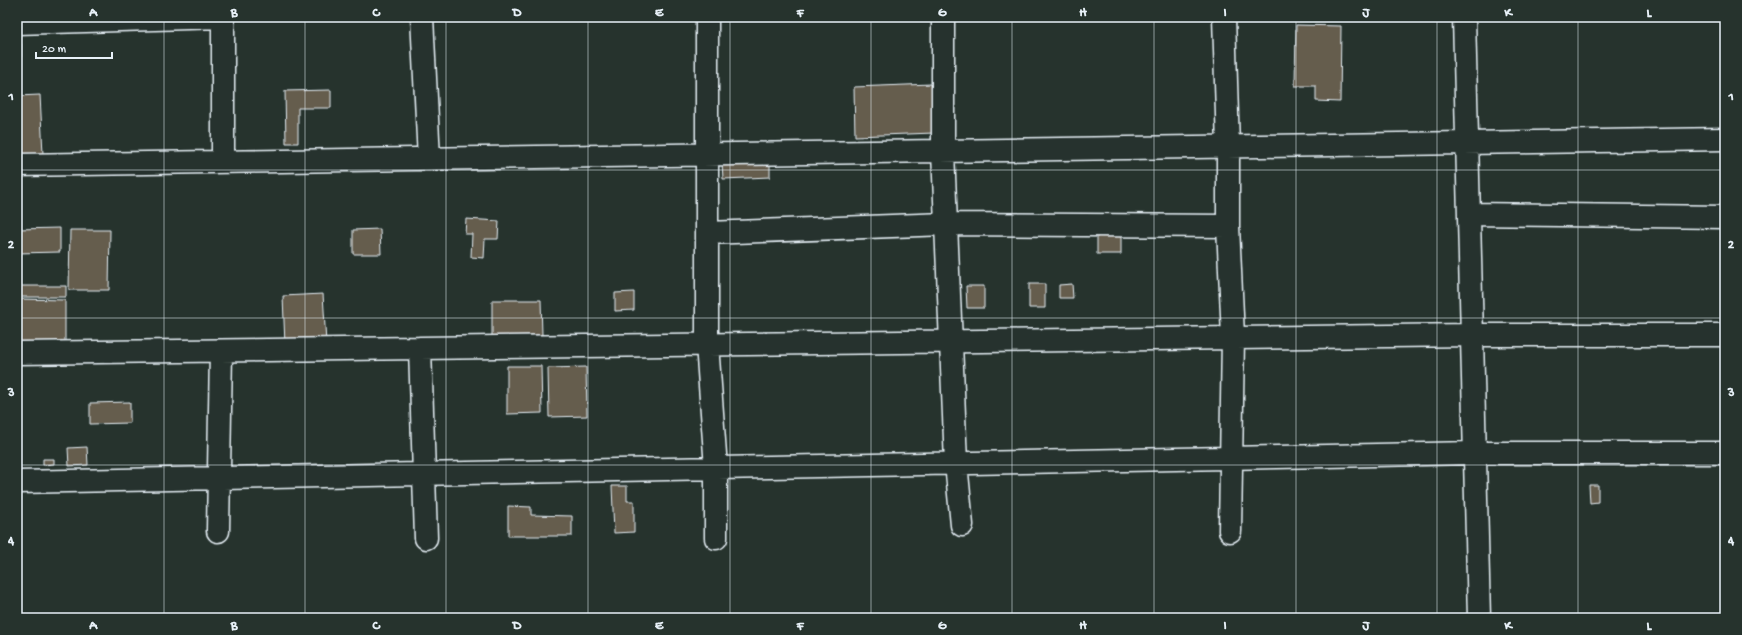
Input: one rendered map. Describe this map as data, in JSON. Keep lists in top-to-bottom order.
{
  "scale_bar": "20 m",
  "grid": {
    "columns": [
      "A",
      "B",
      "C",
      "D",
      "E",
      "F",
      "G",
      "H",
      "I",
      "J",
      "K",
      "L"
    ],
    "rows": [
      "1",
      "2",
      "3",
      "4"
    ]
  }
}
